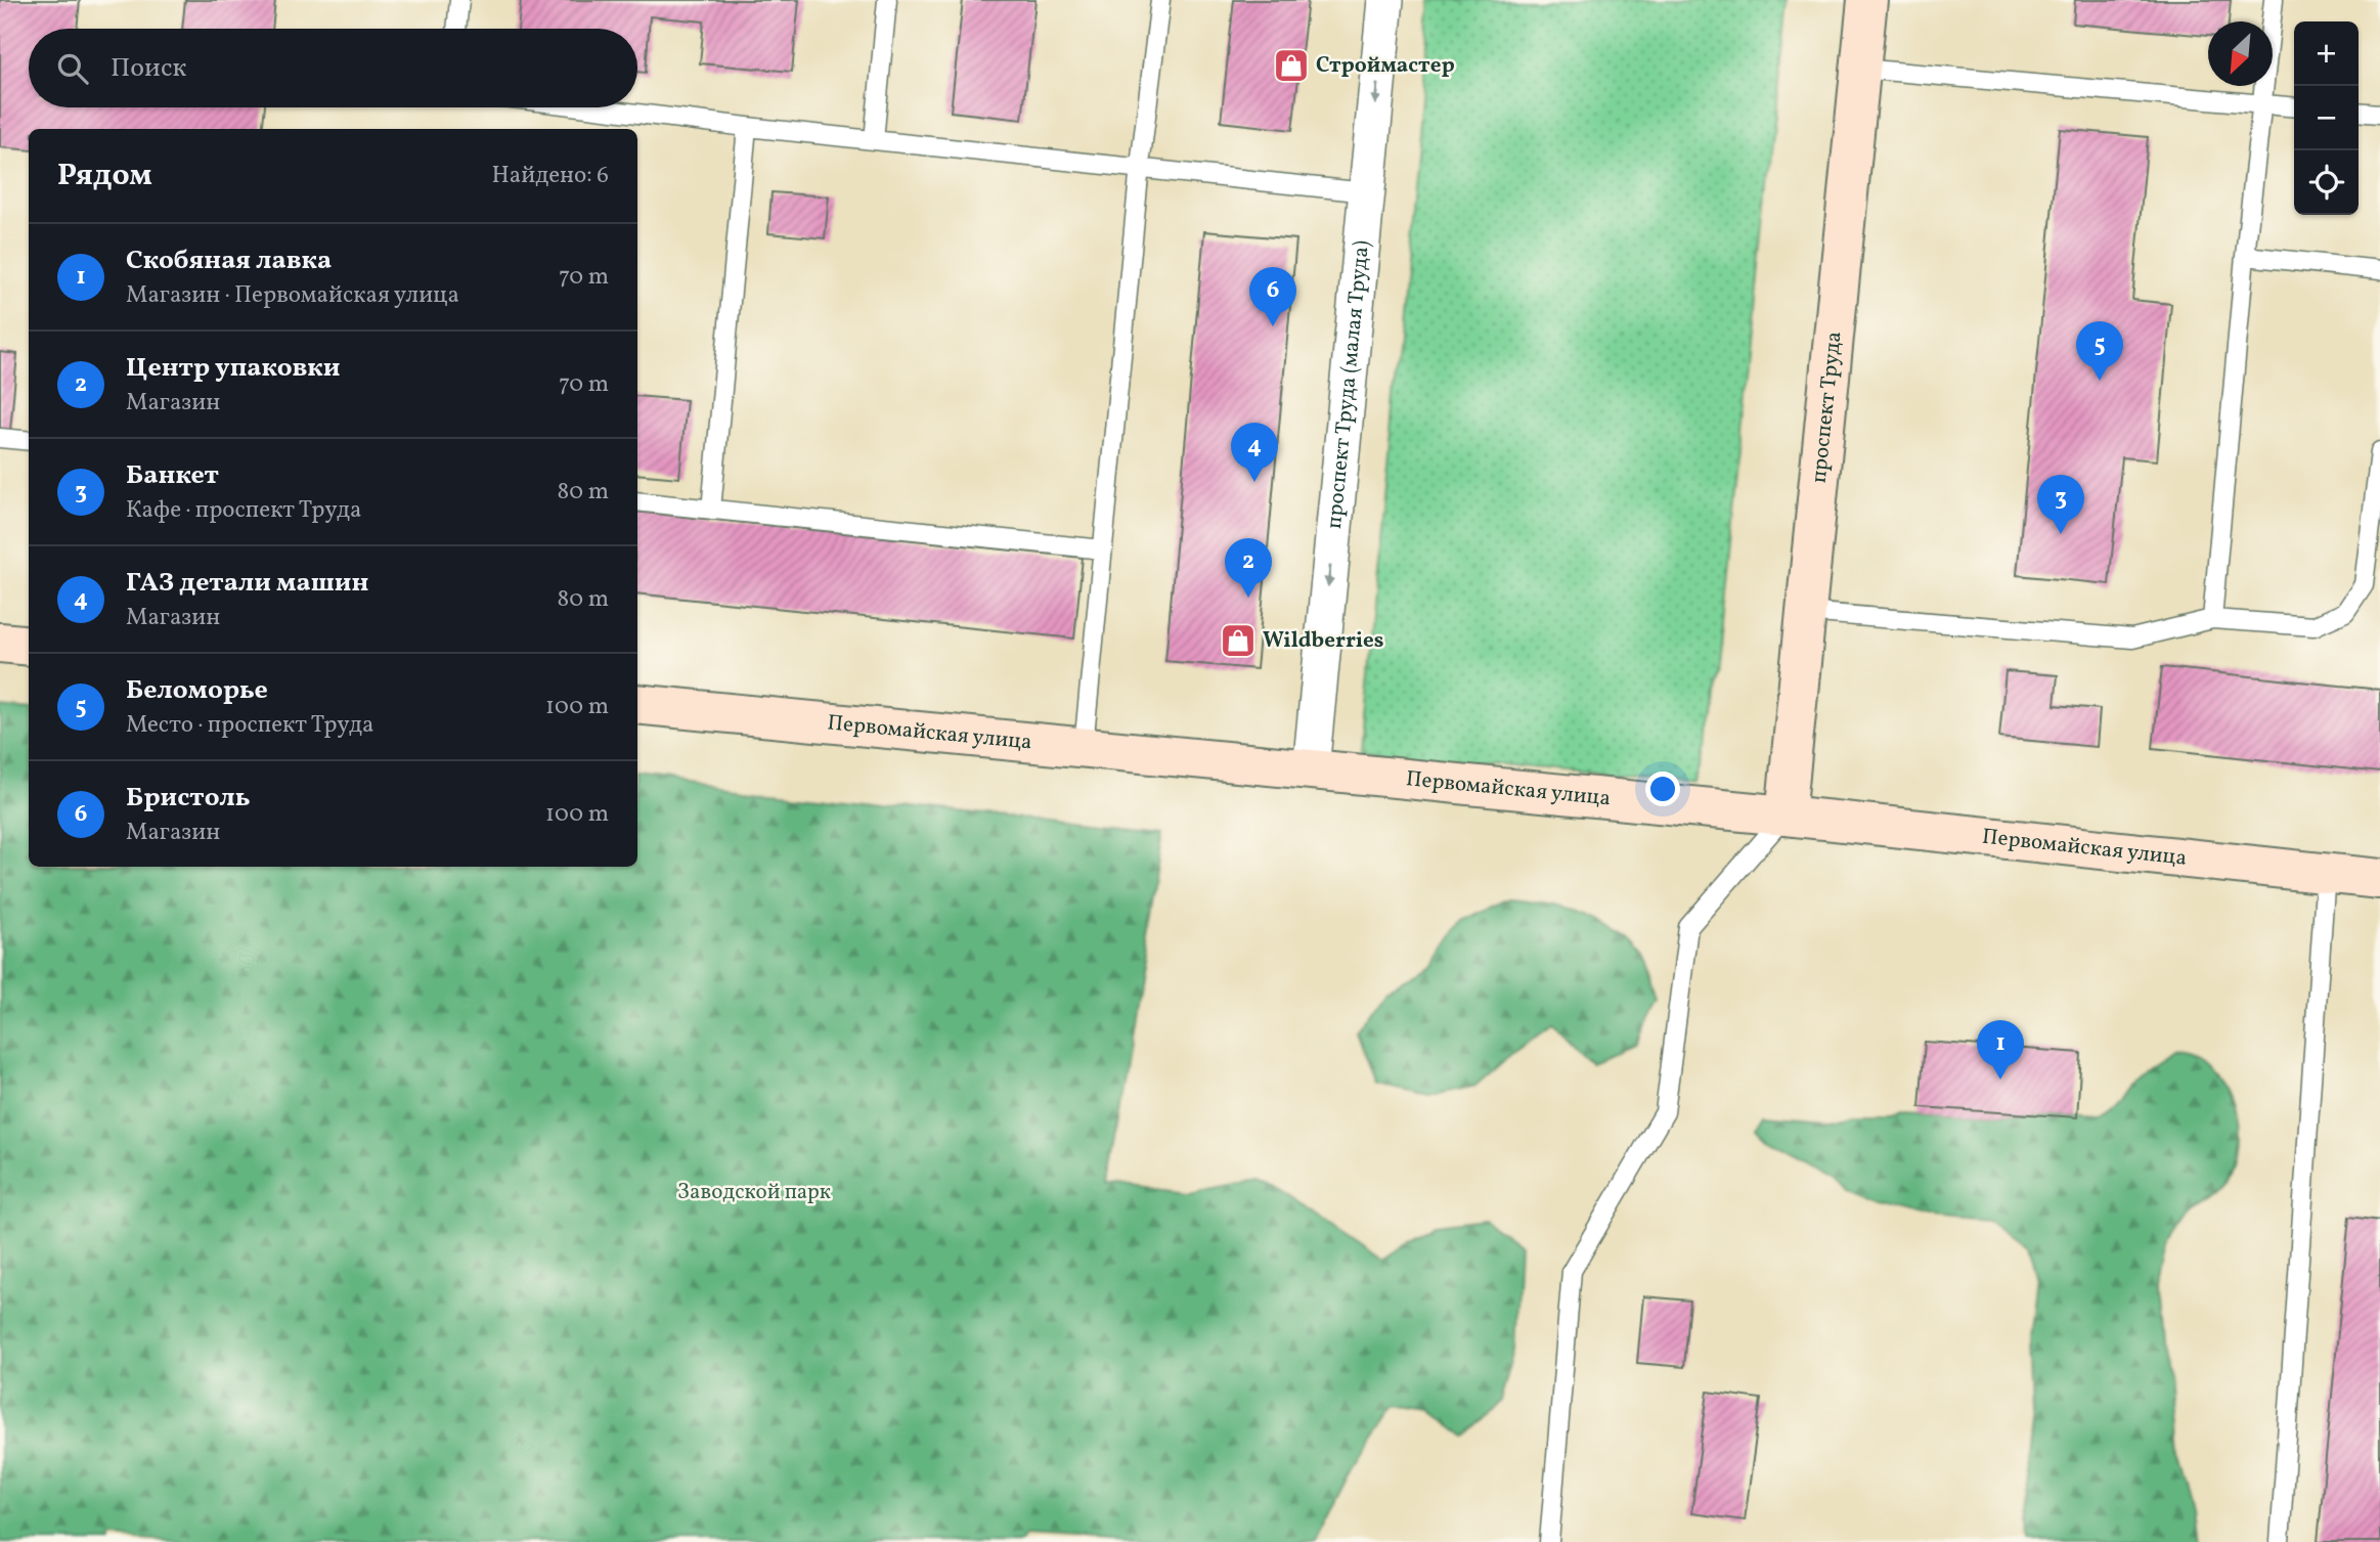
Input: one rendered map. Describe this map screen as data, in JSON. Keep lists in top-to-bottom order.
{
  "streets": {
    "street": ["проспект Труда (малая Труда)", "проспект Труда", "Первомайская улица"]
  },
  "crossings": [
    ["проспект Труда (малая Труда)", "Первомайская улица"],
    ["проспект Труда", "Первомайская улица"]
  ],
  "one_way": ["проспект Труда (малая Труда)"],
  "parks": ["Заводской парк"],
  "places": {
    "shop": ["Строймастер", "Wildberries"]
  },
  "north": "bottom left",
  "page": {
    "map_buttons": ["+", "−"],
    "search": "Поиск",
    "heading": ["Рядом", "Найдено: 6"],
    "list": [
      {
        "mark": "1",
        "name": "Скобяная лавка",
        "note": "Магазин · Первомайская улица",
        "value": "70 m"
      },
      {
        "mark": "2",
        "name": "Центр упаковки",
        "note": "Магазин",
        "value": "70 m"
      },
      {
        "mark": "3",
        "name": "Банкет",
        "note": "Кафе · проспект Труда",
        "value": "80 m"
      },
      {
        "mark": "4",
        "name": "ГАЗ детали машин",
        "note": "Магазин",
        "value": "80 m"
      },
      {
        "mark": "5",
        "name": "Беломорье",
        "note": "Место · проспект Труда",
        "value": "100 m"
      },
      {
        "mark": "6",
        "name": "Бристоль",
        "note": "Магазин",
        "value": "100 m"
      }
    ],
    "pins": [
      "6",
      "5",
      "4",
      "3",
      "2",
      "1"
    ]
  }
}
